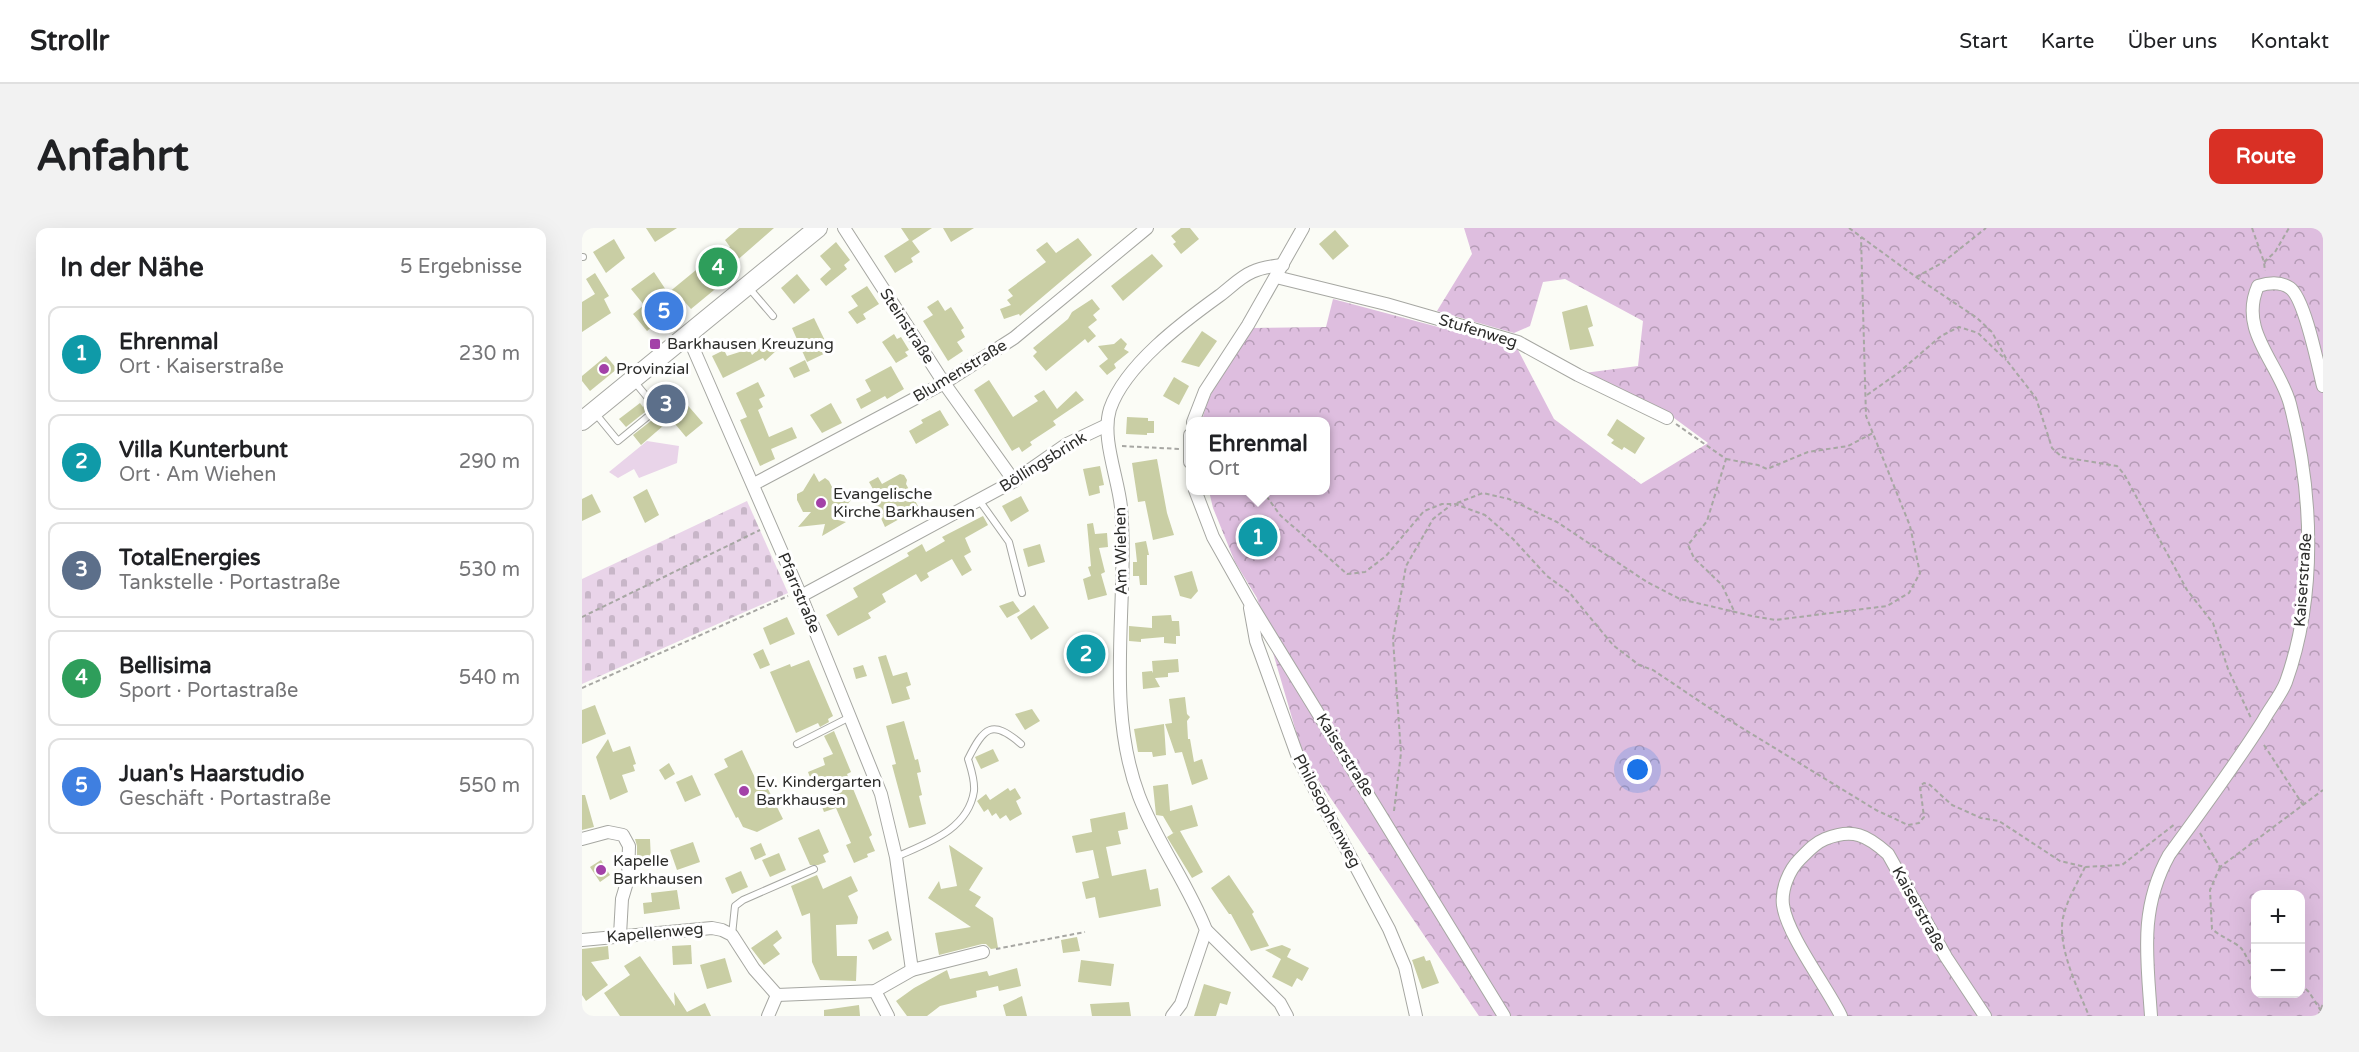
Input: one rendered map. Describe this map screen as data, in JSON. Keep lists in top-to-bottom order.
{
  "streets": {
    "street": [
      "Steinstraße",
      "Stufenweg",
      "Blumenstraße",
      "Böllingsbrink",
      "Am Wiehen",
      "Kaiserstraße",
      "Pfarrstraße",
      "Philosophenweg",
      "Kapellenweg"
    ]
  },
  "crossings": [
    ["Steinstraße", "Blumenstraße"],
    ["Steinstraße", "Böllingsbrink"],
    ["Blumenstraße", "Pfarrstraße"],
    ["Böllingsbrink", "Am Wiehen"],
    ["Böllingsbrink", "Pfarrstraße"],
    ["Kaiserstraße", "Philosophenweg"]
  ],
  "places": {
    "transit": ["Barkhausen Kreuzung"],
    "other": [
      "Provinzial",
      "Evangelische Kirche Barkhausen",
      "Ev. Kindergarten Barkhausen",
      "Kapelle Barkhausen"
    ]
  },
  "page": {
    "header": "Strollr",
    "nav": [
      "Start",
      "Karte",
      "Über uns",
      "Kontakt"
    ],
    "buttons": "Route",
    "title": "Anfahrt",
    "heading": ["In der Nähe", "5 Ergebnisse"],
    "pins": [
      "4",
      "5",
      "3",
      "1",
      "2"
    ],
    "list": [
      {
        "mark": "1",
        "name": "Ehrenmal",
        "note": "Ort · Kaiserstraße",
        "value": "230 m"
      },
      {
        "mark": "2",
        "name": "Villa Kunterbunt",
        "note": "Ort · Am Wiehen",
        "value": "290 m"
      },
      {
        "mark": "3",
        "name": "TotalEnergies",
        "note": "Tankstelle · Portastraße",
        "value": "530 m"
      },
      {
        "mark": "4",
        "name": "Bellisima",
        "note": "Sport · Portastraße",
        "value": "540 m"
      },
      {
        "mark": "5",
        "name": "Juan's Haarstudio",
        "note": "Geschäft · Portastraße",
        "value": "550 m"
      }
    ],
    "popup": ["Ehrenmal", "Ort"],
    "map_buttons": ["+", "−"]
  }
}
